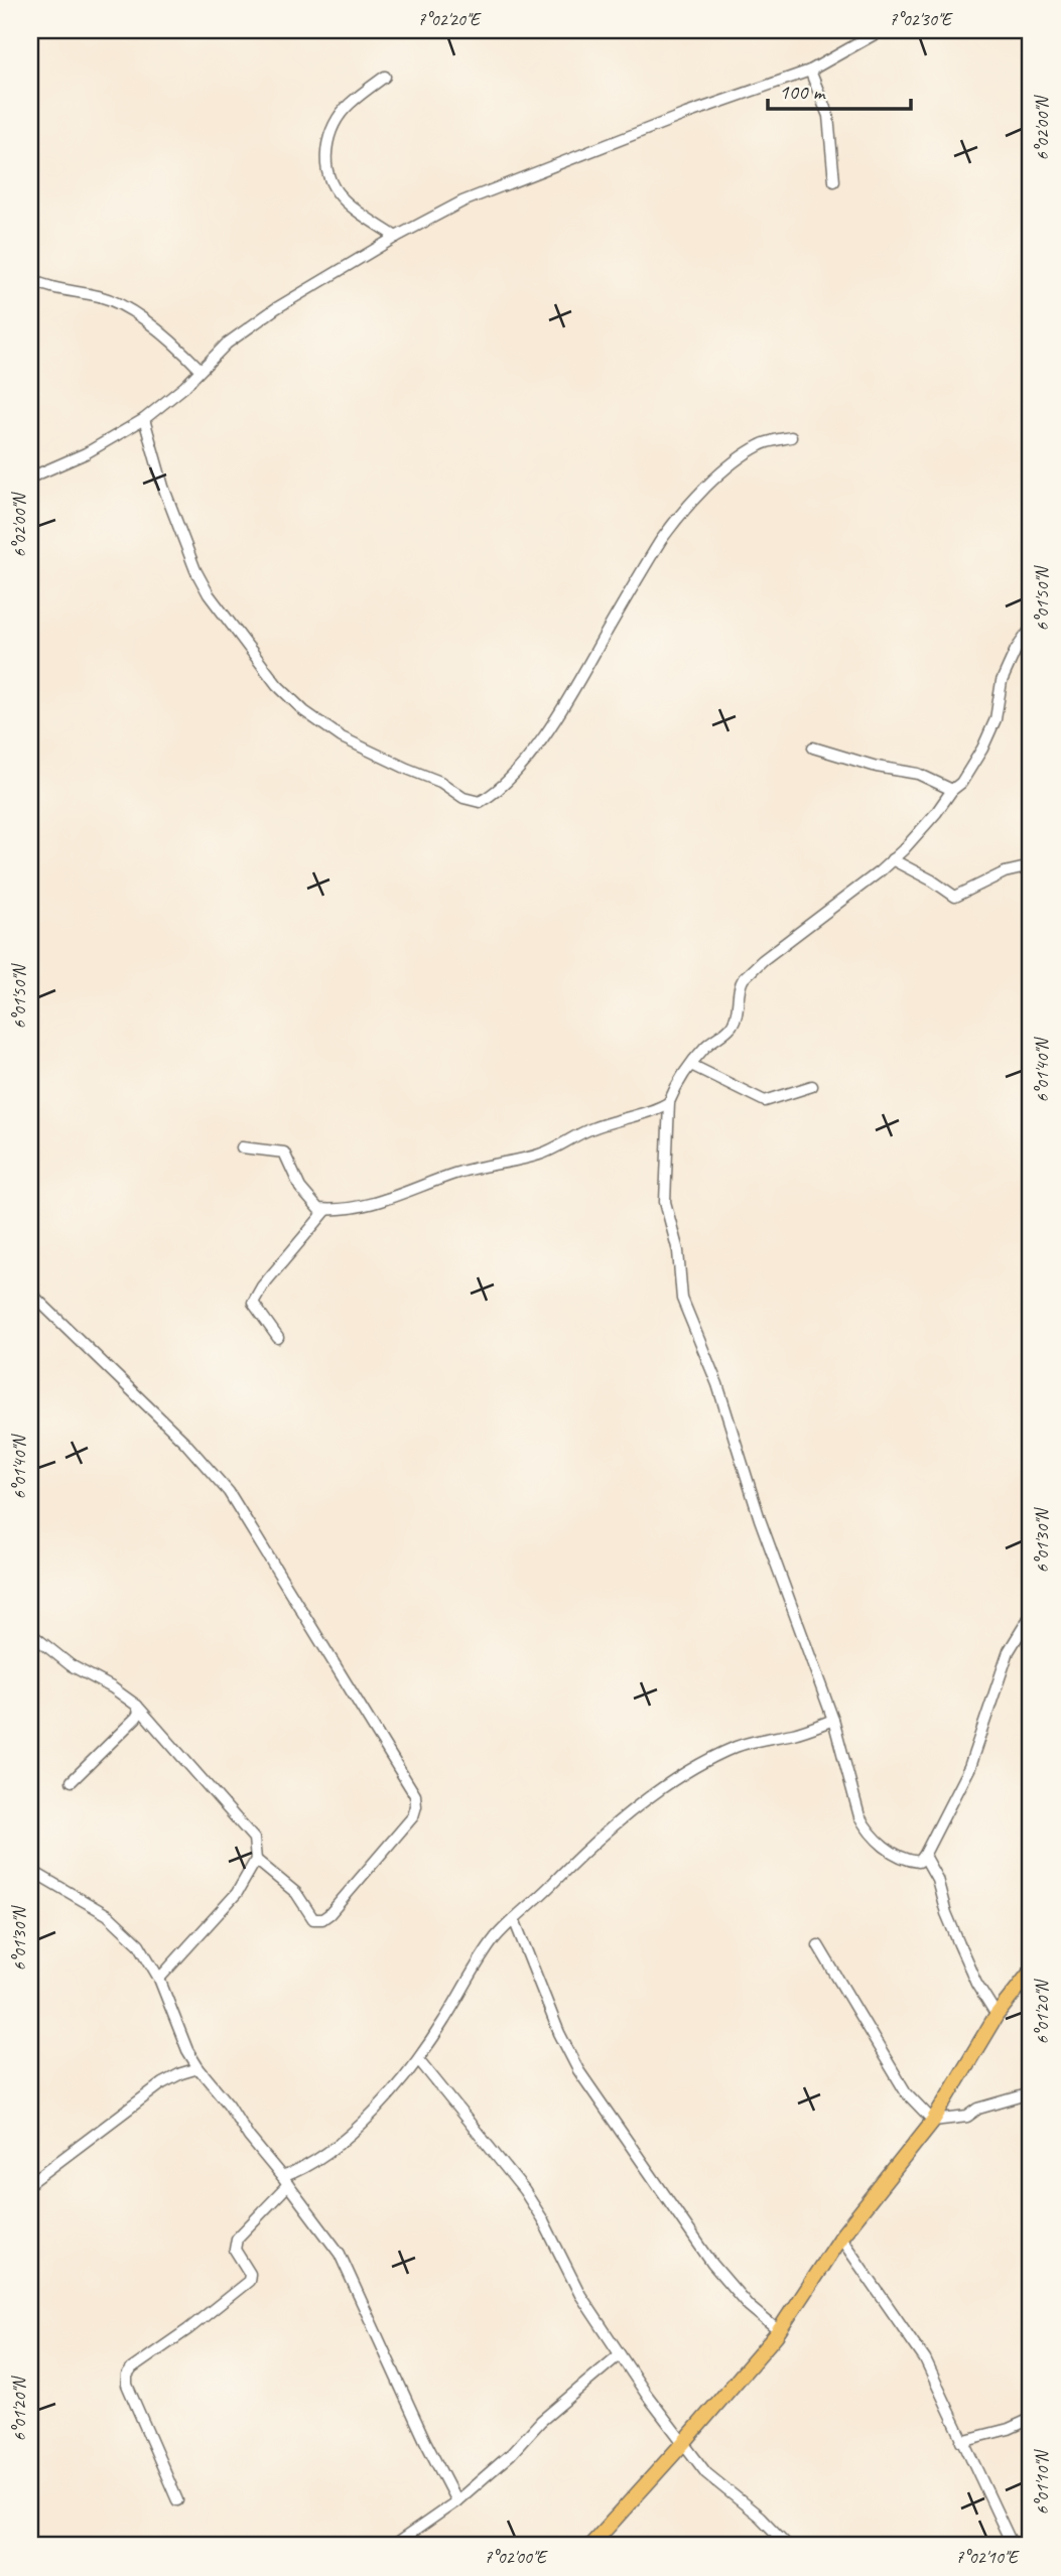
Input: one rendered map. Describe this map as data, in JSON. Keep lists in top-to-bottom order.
{
  "scale_bar": "100 m",
  "coordinates": [
    "7°02'20\"E",
    "7°02'30\"E",
    "6°02'00\"N",
    "6°01'50\"N",
    "6°01'40\"N",
    "6°01'30\"N",
    "6°01'20\"N",
    "6°01'10\"N",
    "7°02'00\"E",
    "7°02'10\"E"
  ]
}
